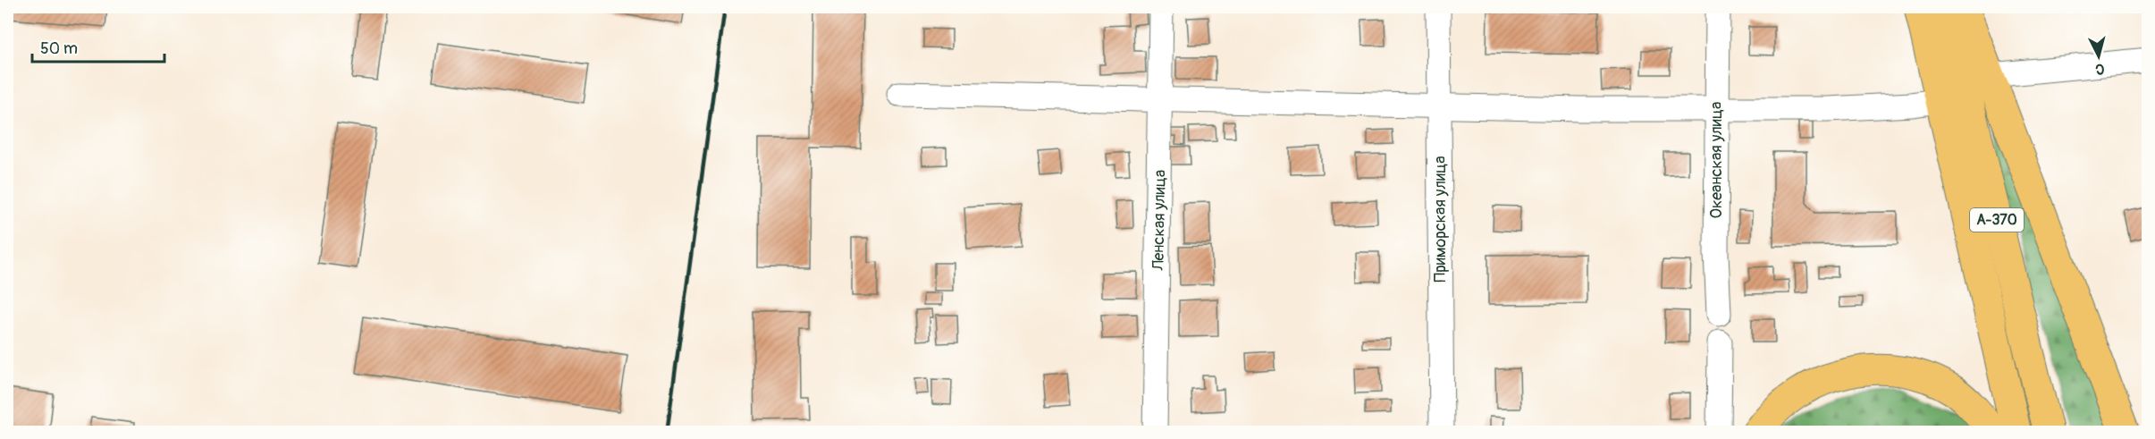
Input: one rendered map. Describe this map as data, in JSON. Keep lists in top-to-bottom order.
{
  "streets": {
    "main road": ["А-370"],
    "street": ["Океанская улица", "Приморская улица", "Ленская улица"]
  },
  "scale_bar": "50 m",
  "north": "bottom"
}
